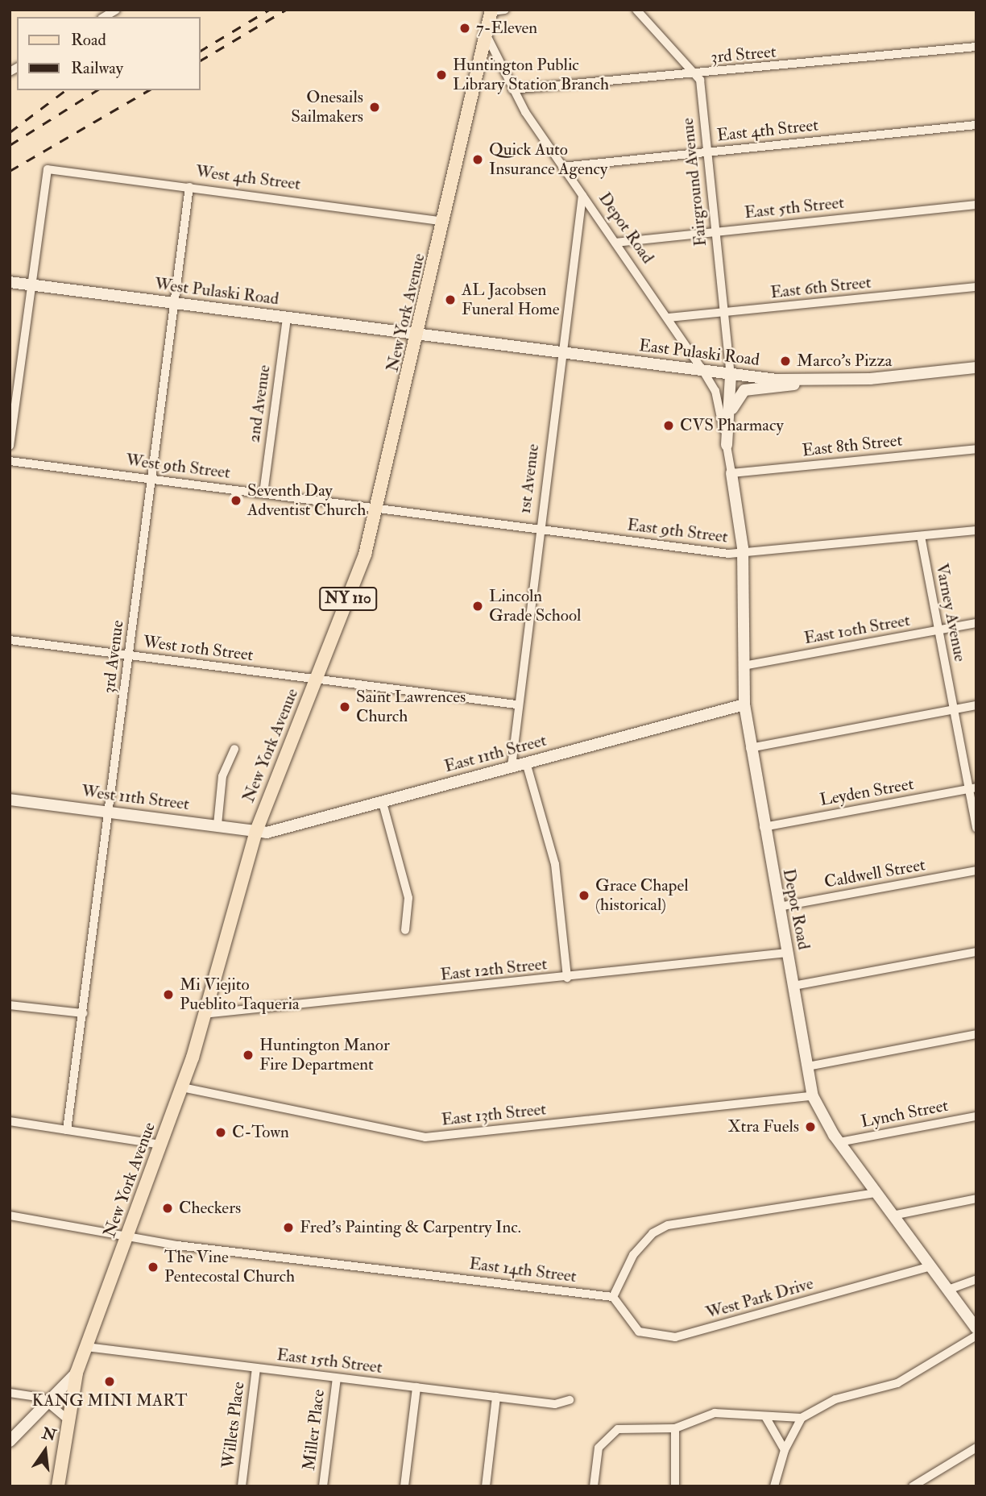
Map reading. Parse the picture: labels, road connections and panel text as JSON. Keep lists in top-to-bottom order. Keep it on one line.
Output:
{"streets":{"main road":["New York Avenue","NY 110"],"street":["3rd Street","East 4th Street","West 4th Street","Fairground Avenue","East 5th Street","Depot Road","East 6th Street","West Pulaski Road","East Pulaski Road","2nd Avenue","East 8th Street","West 9th Street","1st Avenue","East 9th Street","Varney Avenue","East 10th Street","West 10th Street","3rd Avenue","East 11th Street","Leyden Street","West 11th Street","Caldwell Street","East 12th Street","Lynch Street","East 13th Street","East 14th Street","West Park Drive","East 15th Street","Willets Place","Miller Place"]},"crossings":[["3rd Street","Fairground Avenue"],["3rd Street","Depot Road"],["East 4th Street","Fairground Avenue"],["East 4th Street","Depot Road"],["West 4th Street","West Pulaski Road"],["West 4th Street","New York Avenue"],["West 4th Street","3rd Avenue"],["Fairground Avenue","East 5th Street"],["Fairground Avenue","Depot Road"],["Fairground Avenue","East 6th Street"],["Fairground Avenue","East Pulaski Road"],["East 5th Street","Depot Road"],["Depot Road","East 6th Street"],["Depot Road","New York Avenue"],["Depot Road","East Pulaski Road"],["Depot Road","East 8th Street"],["Depot Road","1st Avenue"],["Depot Road","East 9th Street"],["Depot Road","East 10th Street"],["Depot Road","East 11th Street"],["Depot Road","Leyden Street"],["Depot Road","Caldwell Street"],["Depot Road","East 12th Street"],["Depot Road","Lynch Street"],["Depot Road","East 13th Street"],["Depot Road","West Park Drive"],["West Pulaski Road","New York Avenue"],["West Pulaski Road","East Pulaski Road"],["West Pulaski Road","2nd Avenue"],["West Pulaski Road","3rd Avenue"],["New York Avenue","East Pulaski Road"],["New York Avenue","West 9th Street"],["New York Avenue","East 9th Street"],["New York Avenue","West 10th Street"],["New York Avenue","East 11th Street"],["New York Avenue","West 11th Street"],["New York Avenue","East 12th Street"],["New York Avenue","East 13th Street"],["New York Avenue","East 14th Street"],["New York Avenue","East 15th Street"],["East Pulaski Road","1st Avenue"],["2nd Avenue","West 9th Street"],["West 9th Street","East 9th Street"],["West 9th Street","3rd Avenue"],["1st Avenue","East 9th Street"],["1st Avenue","East 11th Street"],["East 9th Street","Varney Avenue"],["Varney Avenue","East 10th Street"],["Varney Avenue","Leyden Street"],["West 10th Street","3rd Avenue"],["3rd Avenue","West 11th Street"],["East 11th Street","West 11th Street"],["East 14th Street","West Park Drive"],["East 15th Street","Willets Place"],["East 15th Street","Miller Place"]],"places":["7-Eleven","Huntington Public Library Station Branch","Onesails Sailmakers","Quick Auto Insurance Agency","AL Jacobsen Funeral Home","Marco's Pizza","CVS Pharmacy","Seventh Day Adventist Church","Lincoln Grade School","Saint Lawrences Church","Grace Chapel (historical)","Mi Viejito Pueblito Taqueria","Huntington Manor Fire Department","Xtra Fuels","C-Town","Checkers","Fred's Painting & Carpentry Inc.","The Vine Pentecostal Church","KANG MINI MART"],"legend":["Road","Railway"],"north":"top"}
